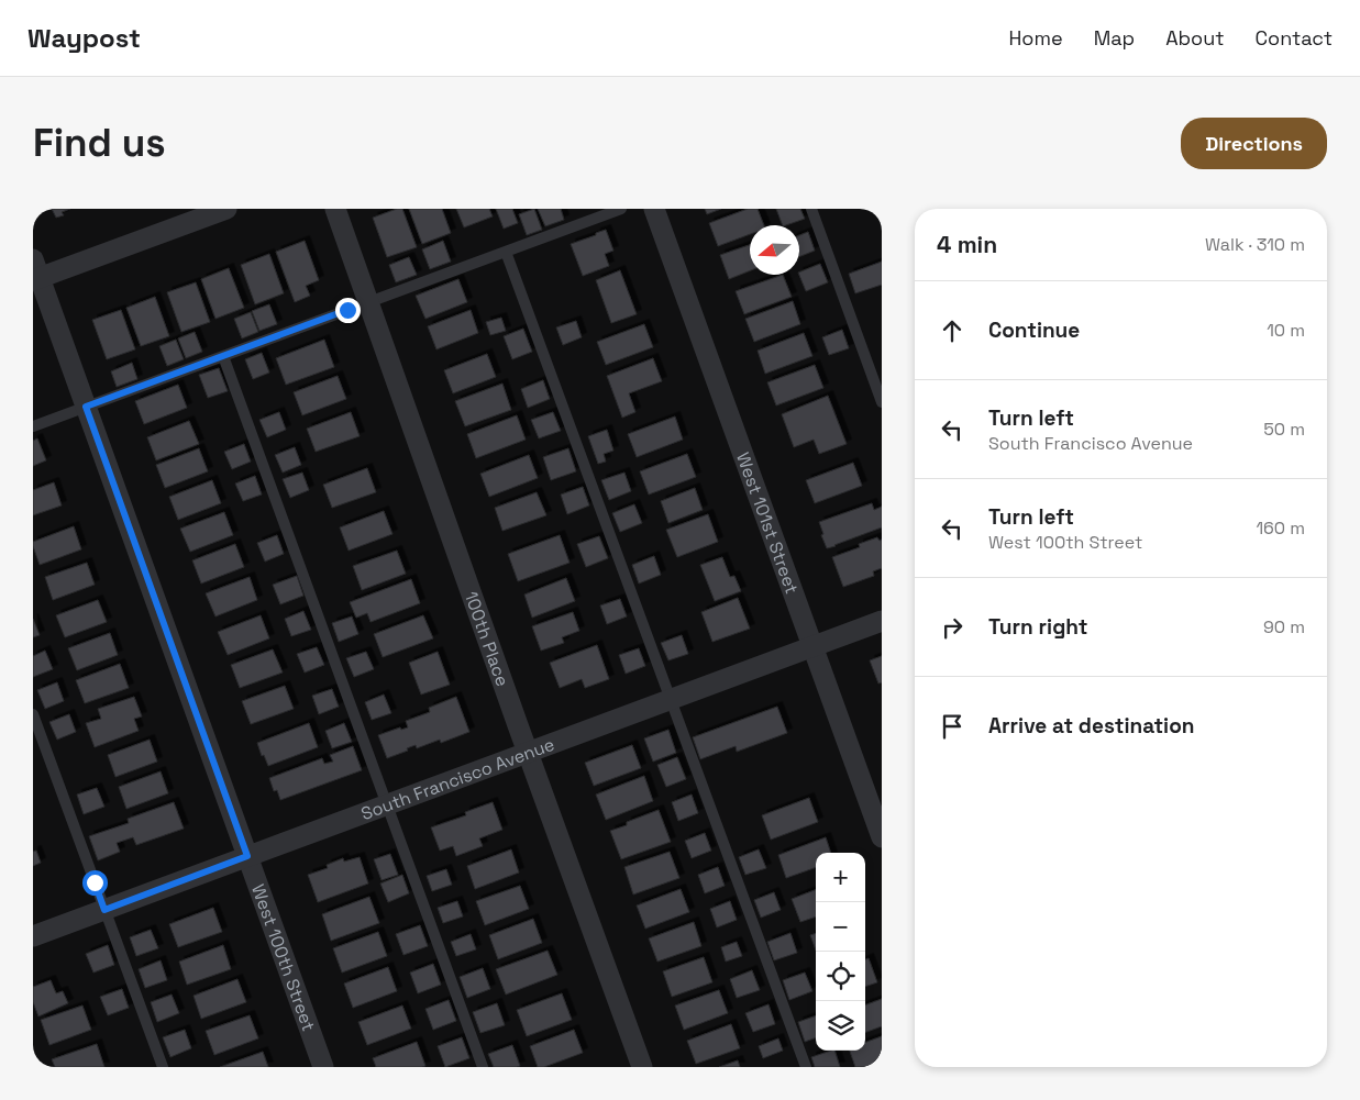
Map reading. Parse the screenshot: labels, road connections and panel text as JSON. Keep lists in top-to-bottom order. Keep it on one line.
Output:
{"streets":{"street":["West 101st Street","100th Place","South Francisco Avenue","West 100th Street"]},"crossings":[["West 101st Street","South Francisco Avenue"],["100th Place","South Francisco Avenue"],["South Francisco Avenue","West 100th Street"]],"north":"left","page":{"header":"Waypost","nav":["Home","Map","About","Contact"],"buttons":"Directions","title":"Find us","heading":["4 min","Walk · 310 m"],"list":[["Continue","10 m"],["Turn left","South Francisco Avenue","50 m"],["Turn left","West 100th Street","160 m"],["Turn right","90 m"],"Arrive at destination"],"map_buttons":["+","−"]}}
